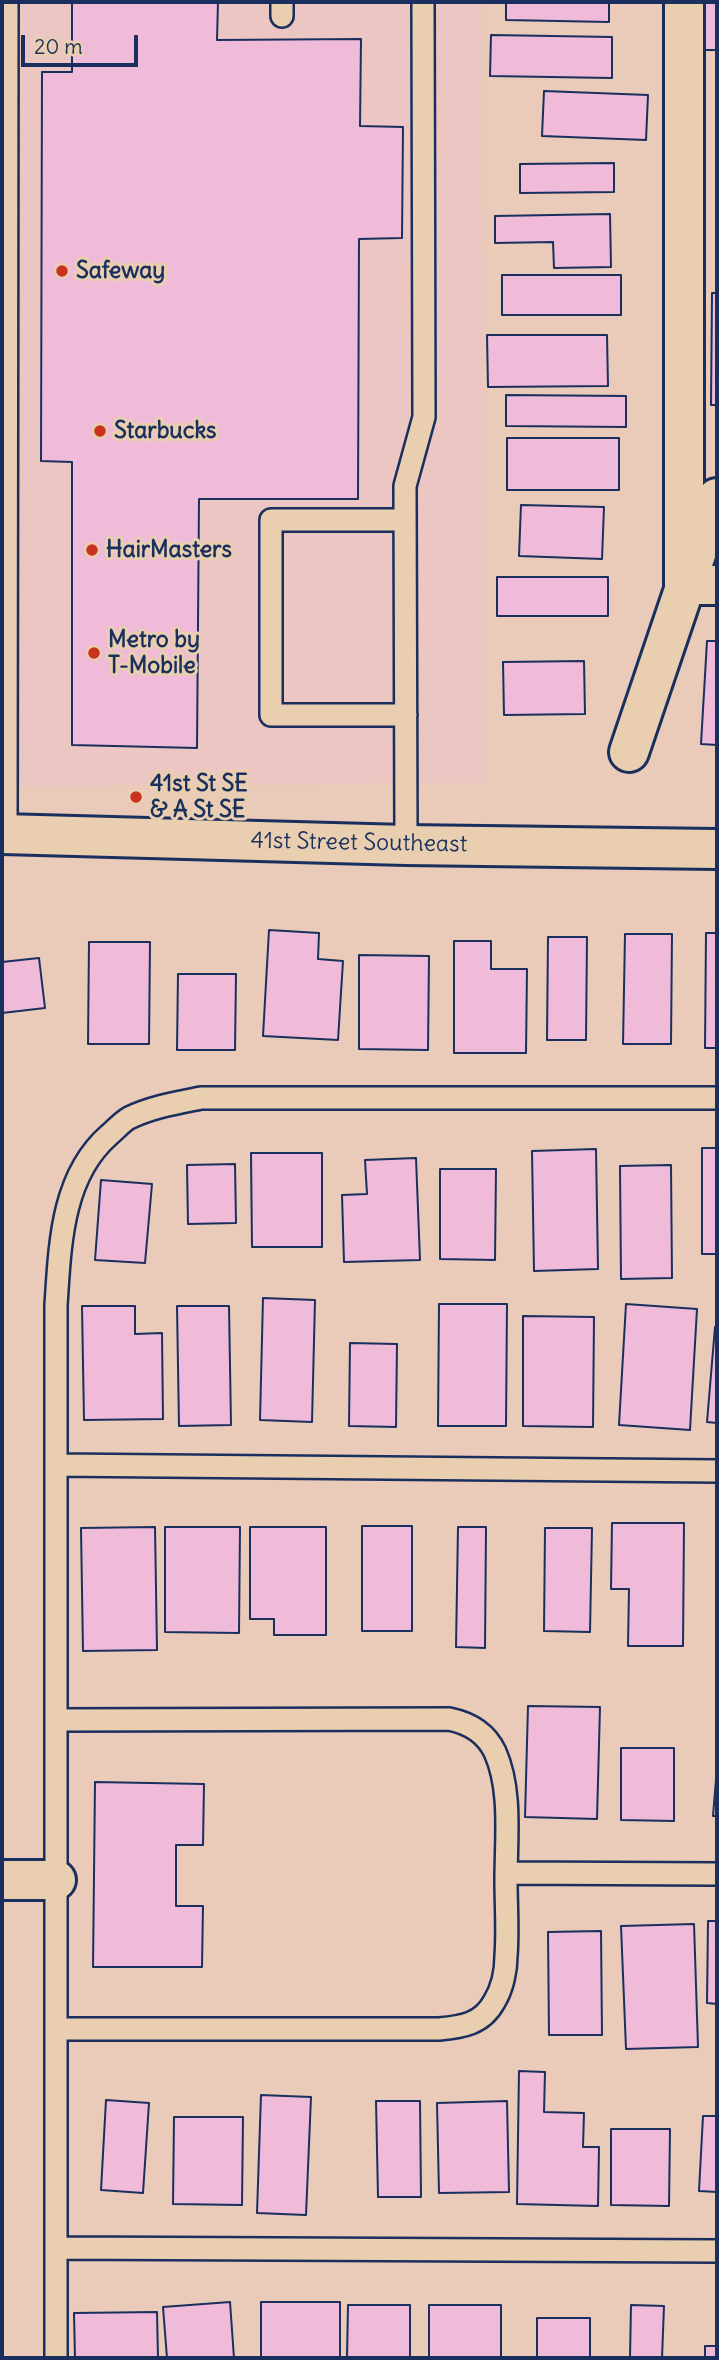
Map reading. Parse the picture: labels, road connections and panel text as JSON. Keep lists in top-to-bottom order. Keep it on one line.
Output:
{"streets":{"street":["41st Street Southeast"]},"places":["Safeway","Starbucks","HairMasters","Metro by T-Mobile","41st St SE & A St SE"],"scale_bar":"20 m"}
